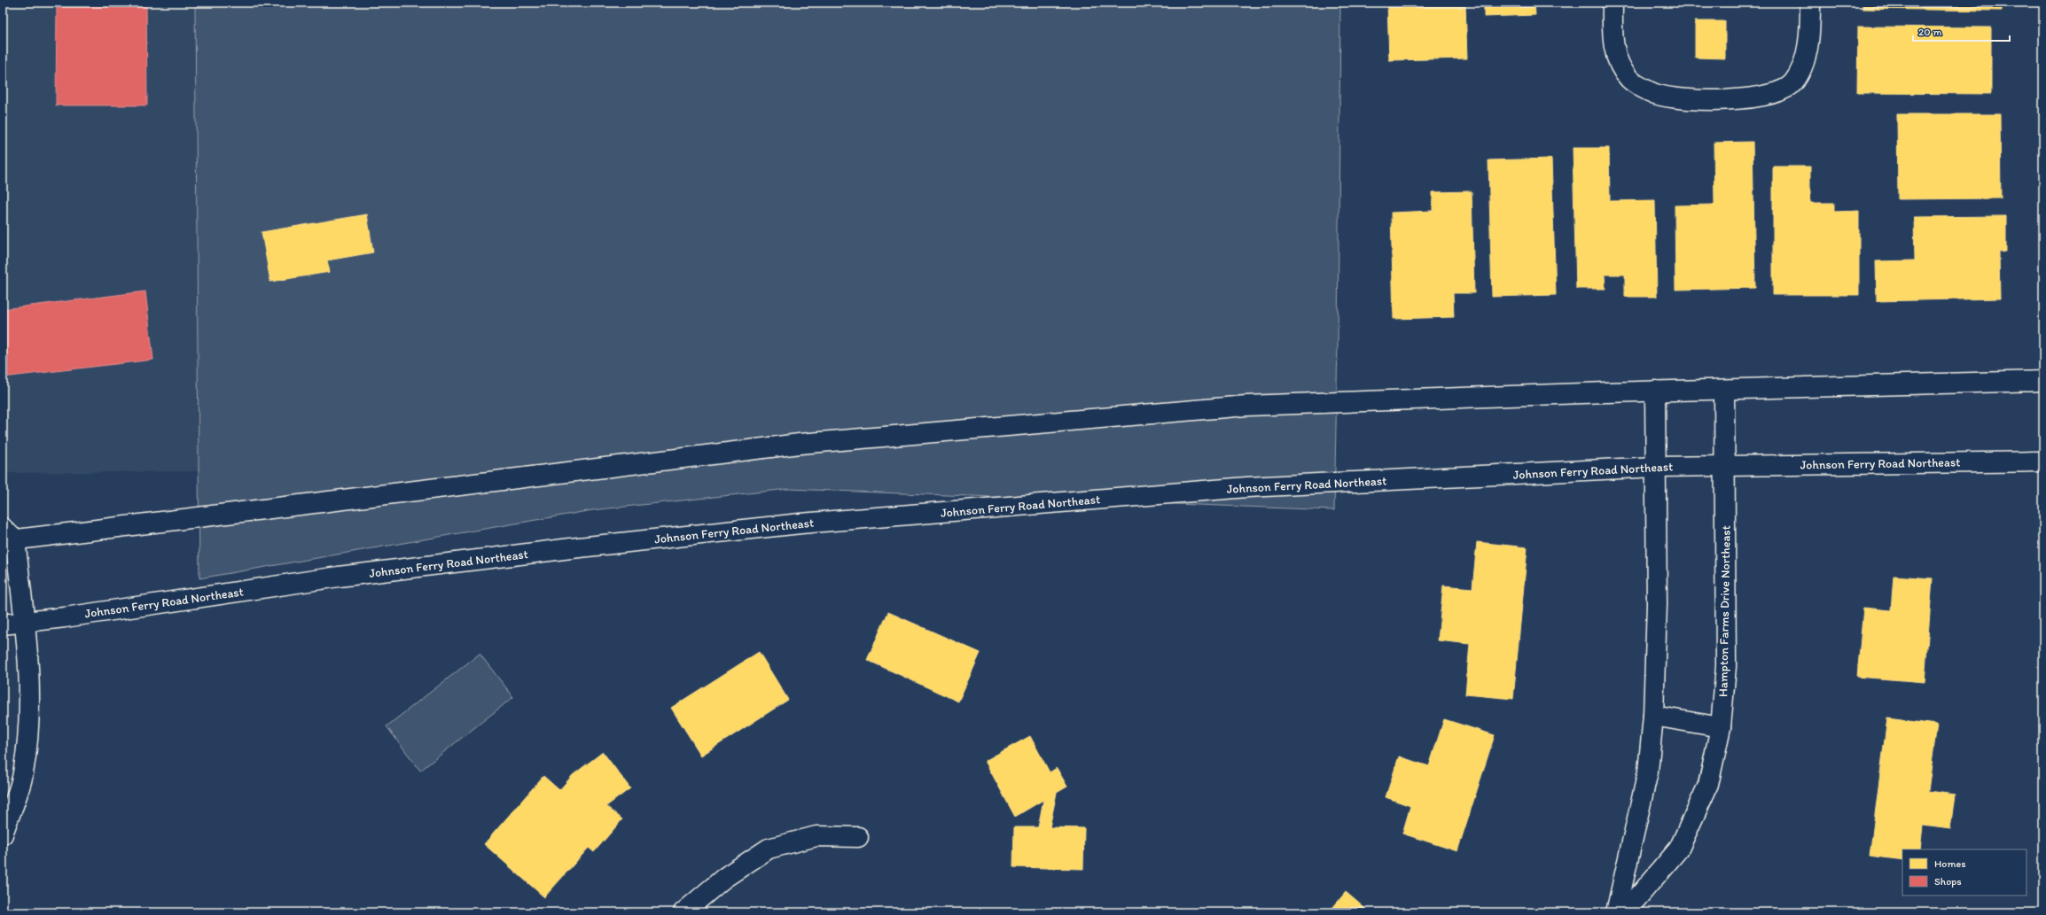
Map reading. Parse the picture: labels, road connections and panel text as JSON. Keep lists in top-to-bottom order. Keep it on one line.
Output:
{"streets":{"main road":["Johnson Ferry Road Northeast","Hampton Farms Drive Northeast"]},"crossings":[["Johnson Ferry Road Northeast","Hampton Farms Drive Northeast"]],"legend":["Homes","Shops"],"scale_bar":"20 m"}
